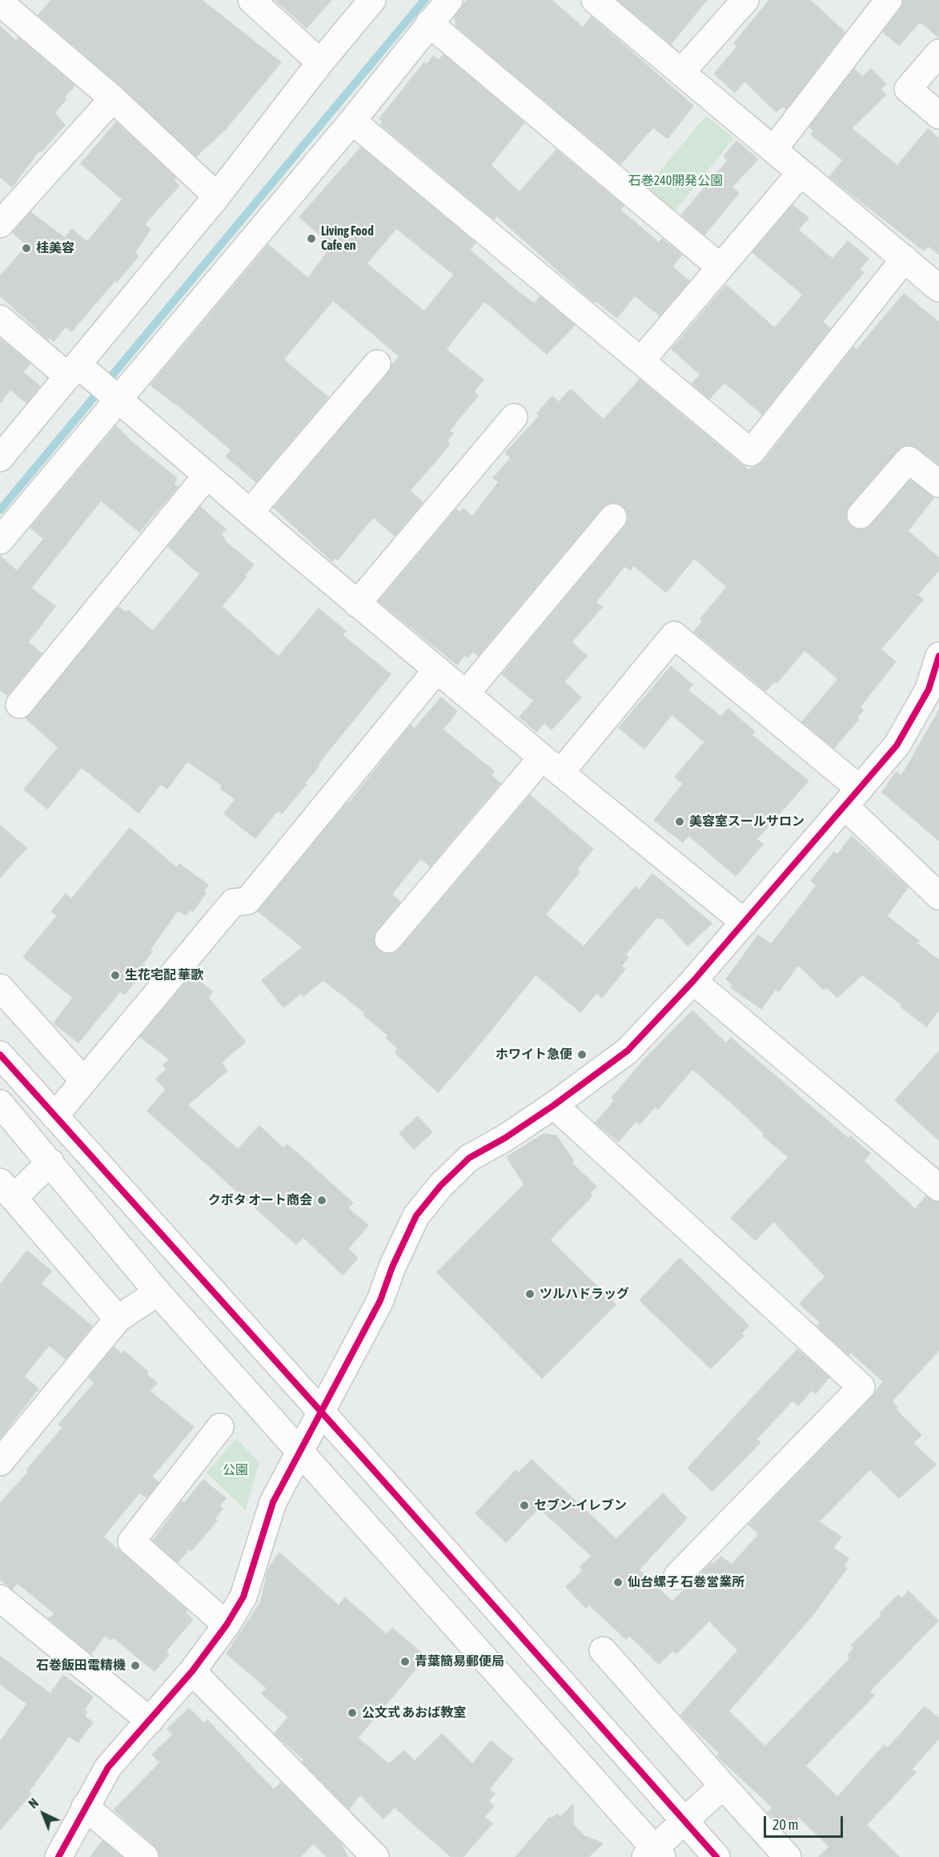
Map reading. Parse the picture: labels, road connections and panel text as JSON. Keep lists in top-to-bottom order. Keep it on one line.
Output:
{"parks":["石巻240開発公園","公園"],"places":["Living Food Cafe en","桂美容","美容室スールサロン","生花宅配 華歌","ホワイト急便","クボタ オート商会","ツルハドラッグ","セブン-イレブン","仙台螺子 石巻営業所","青葉簡易郵便局","石巻飯田電精機","公文式 あおば教室"],"scale_bar":"20 m","north":"top left"}
